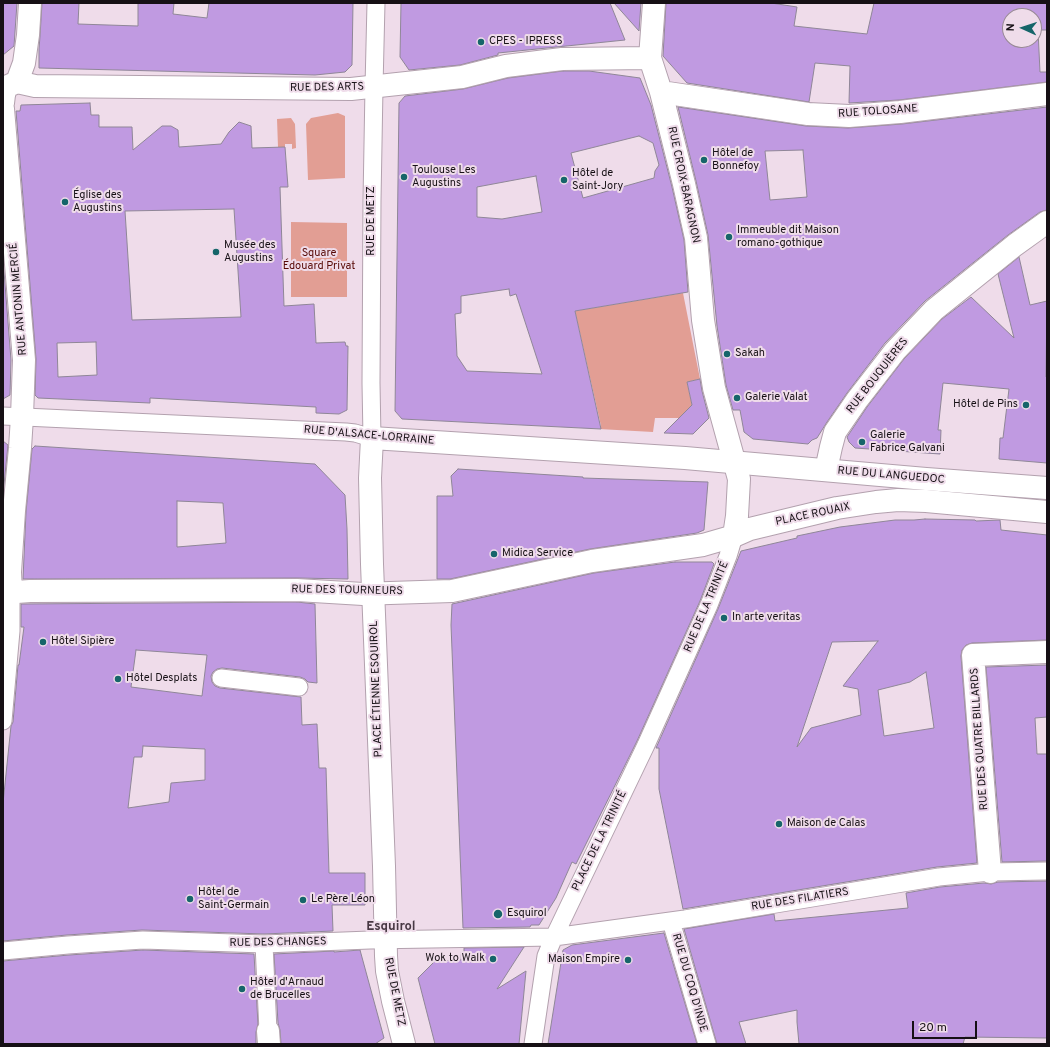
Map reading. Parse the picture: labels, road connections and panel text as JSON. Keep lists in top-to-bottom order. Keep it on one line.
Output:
{"streets":{"street":["RUE DES ARTS","RUE TOLOSANE","RUE CROIX-BARAGNON","RUE DE METZ","RUE ANTONIN MERCIÉ","RUE BOUQUIÈRES","RUE D'ALSACE-LORRAINE","RUE DU LANGUEDOC","PLACE ROUAIX","RUE DES TOURNEURS","RUE DE LA TRINITÉ","PLACE ÉTIENNE ESQUIROL","RUE DES QUATRE BILLARDS","PLACE DE LA TRINITÉ","RUE DES FILATIERS","RUE DES CHANGES","RUE DU COQ D'INDE"]},"crossings":[["RUE DES ARTS","RUE CROIX-BARAGNON"],["RUE DES ARTS","RUE DE METZ"],["RUE TOLOSANE","RUE CROIX-BARAGNON"],["RUE CROIX-BARAGNON","RUE D'ALSACE-LORRAINE"],["RUE CROIX-BARAGNON","RUE DU LANGUEDOC"],["RUE CROIX-BARAGNON","RUE DE LA TRINITÉ"],["RUE DE METZ","RUE D'ALSACE-LORRAINE"],["RUE DE METZ","PLACE ÉTIENNE ESQUIROL"],["RUE DE METZ","RUE DES CHANGES"],["RUE ANTONIN MERCIÉ","RUE D'ALSACE-LORRAINE"],["RUE ANTONIN MERCIÉ","RUE DES TOURNEURS"],["RUE BOUQUIÈRES","RUE DU LANGUEDOC"],["RUE D'ALSACE-LORRAINE","RUE DU LANGUEDOC"],["RUE D'ALSACE-LORRAINE","RUE DE LA TRINITÉ"],["RUE D'ALSACE-LORRAINE","PLACE ÉTIENNE ESQUIROL"],["RUE DU LANGUEDOC","PLACE ROUAIX"],["RUE DU LANGUEDOC","RUE DE LA TRINITÉ"],["PLACE ROUAIX","RUE DES TOURNEURS"],["PLACE ROUAIX","RUE DE LA TRINITÉ"],["RUE DES TOURNEURS","PLACE ÉTIENNE ESQUIROL"],["RUE DE LA TRINITÉ","PLACE DE LA TRINITÉ"],["PLACE ÉTIENNE ESQUIROL","RUE DES CHANGES"],["RUE DES QUATRE BILLARDS","RUE DES FILATIERS"],["PLACE DE LA TRINITÉ","RUE DES FILATIERS"],["PLACE DE LA TRINITÉ","RUE DES CHANGES"],["RUE DES FILATIERS","RUE DES CHANGES"],["RUE DES FILATIERS","RUE DU COQ D'INDE"]],"districts":["Esquirol"],"parks":["Square Édouard Privat"],"places":["CPES - IPRESS","Hôtel de Bonnefoy","Toulouse Les Augustins","Hôtel de Saint-Jory","Église des Augustins","Immeuble dit Maison romano-gothique","Musée des Augustins","Sakah","Galerie Valat","Hôtel de Pins","Galerie Fabrice Galvani","Midica Service","In arte veritas","Hôtel Sipière","Hôtel Desplats","Maison de Calas","Hôtel de Saint-Germain","Le Père Léon","Esquirol","Wok to Walk","Maison Empire","Hôtel d'Arnaud de Brucelles"],"scale_bar":"20 m","north":"left"}
